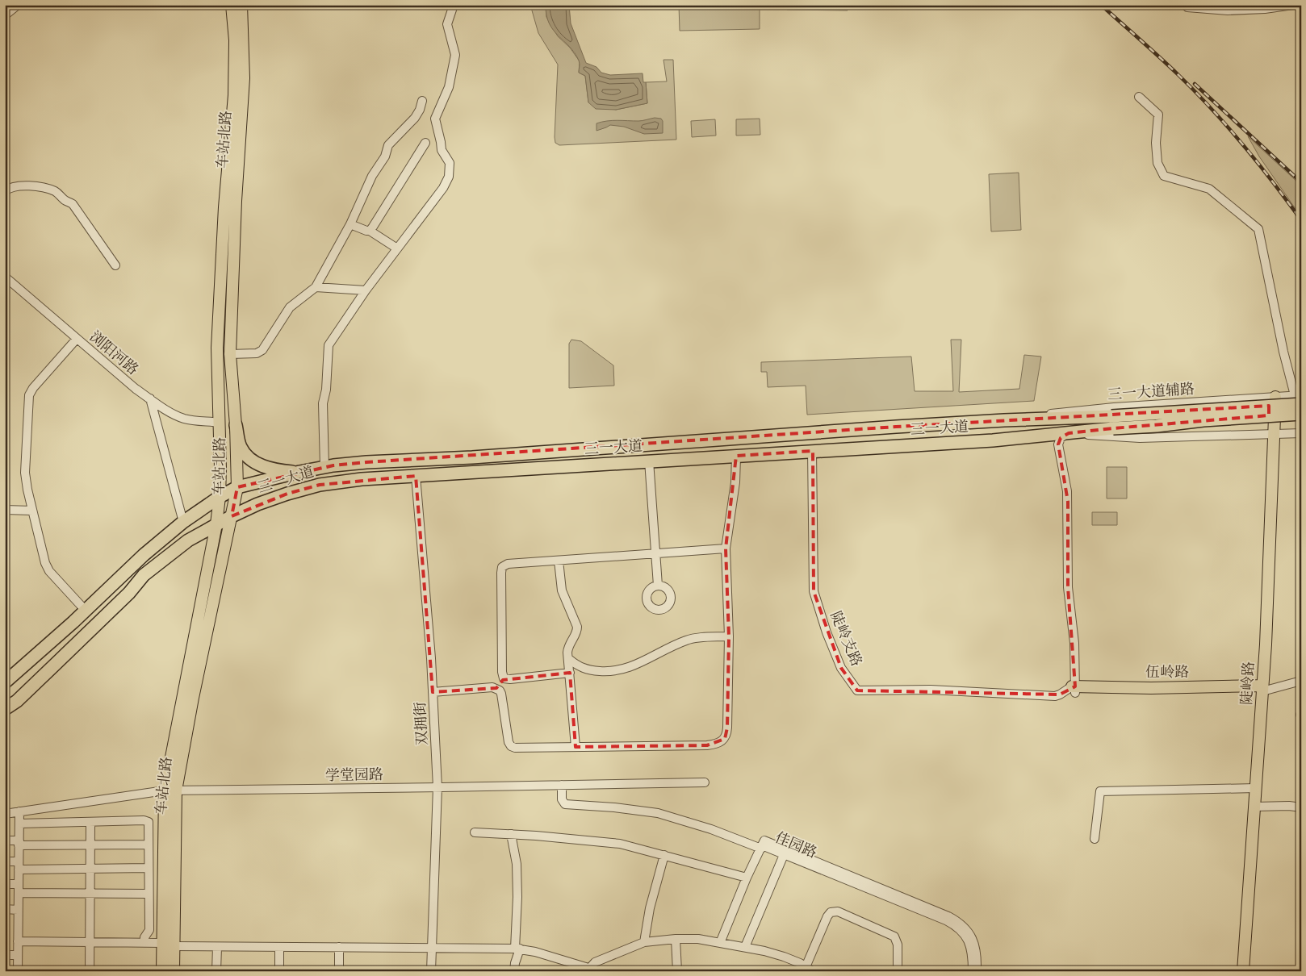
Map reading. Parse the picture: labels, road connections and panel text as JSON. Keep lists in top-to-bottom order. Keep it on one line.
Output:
{"streets":{"highway":["三一大道"],"main road":["车站北路","伍岭路","陡岭路"],"street":["浏阳河路","三一大道辅路","陡岭支路","双拥街","学堂园路","佳园路"]},"crossings":[["车站北路","浏阳河路"],["车站北路","三一大道"],["车站北路","学堂园路"],["三一大道辅路","三一大道"],["三一大道辅路","陡岭路"],["三一大道","陡岭支路"],["三一大道","双拥街"],["陡岭支路","伍岭路"],["伍岭路","陡岭路"],["双拥街","学堂园路"],["学堂园路","佳园路"]]}
